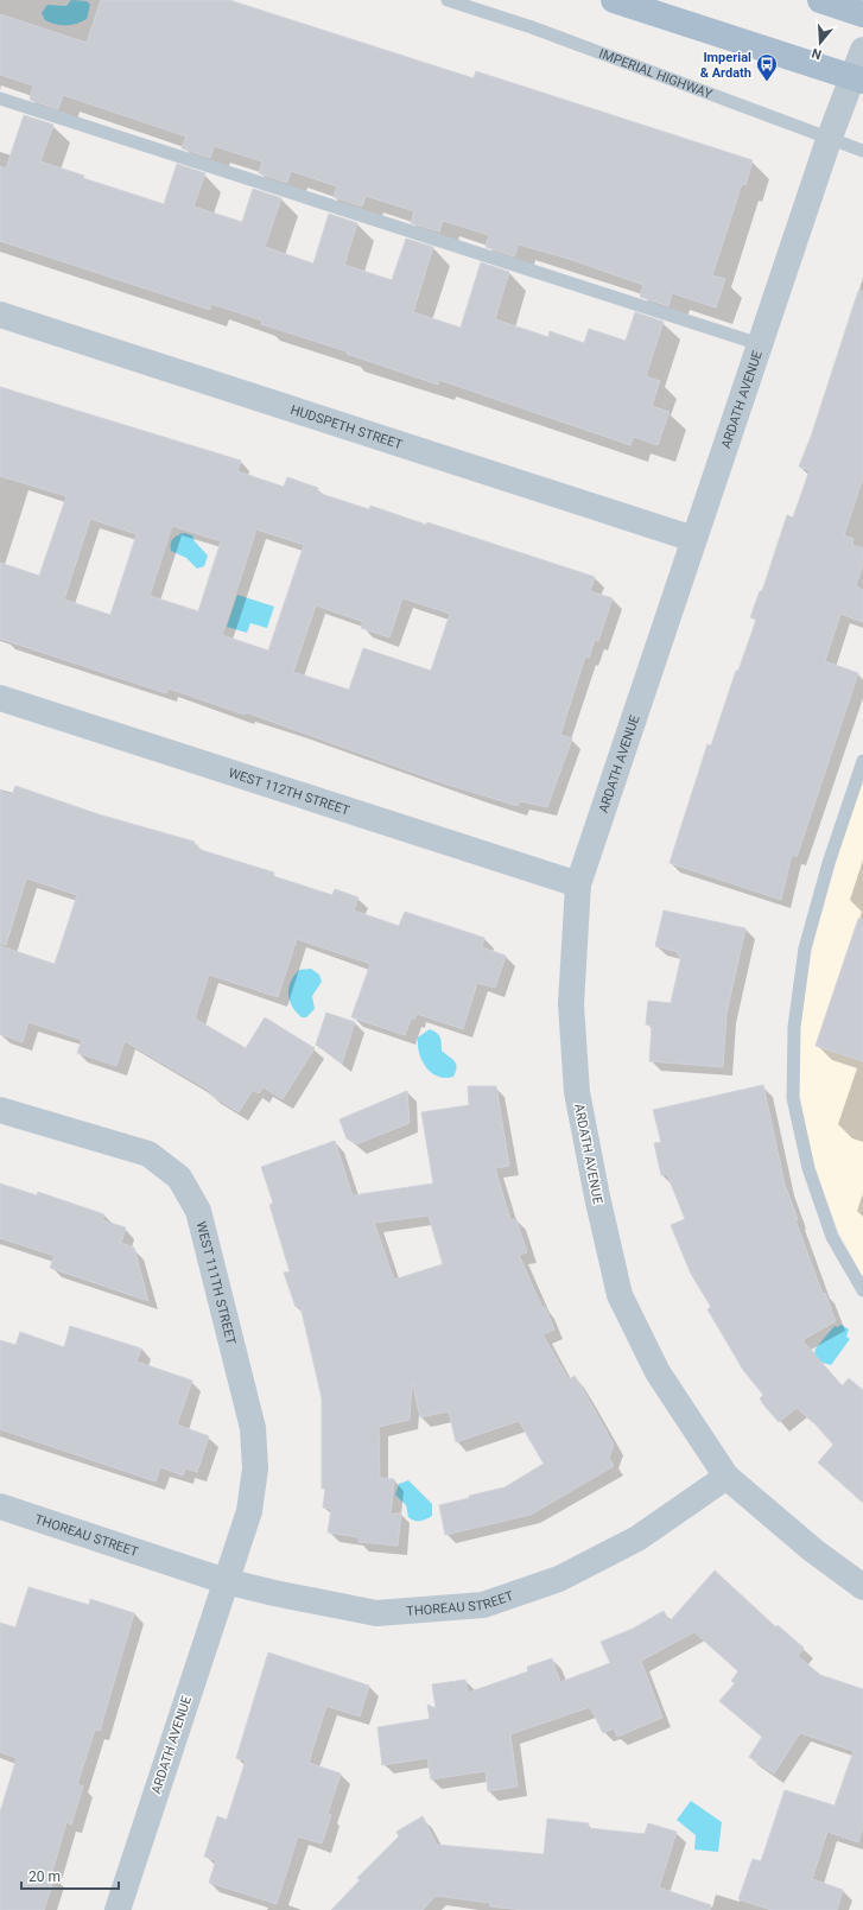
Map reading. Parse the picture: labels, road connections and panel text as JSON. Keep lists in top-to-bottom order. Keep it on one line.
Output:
{"streets":{"street":["ARDATH AVENUE","HUDSPETH STREET","WEST 112TH STREET","WEST 111TH STREET","THOREAU STREET"],"lane":["IMPERIAL HIGHWAY"]},"crossings":[["IMPERIAL HIGHWAY","ARDATH AVENUE"],["ARDATH AVENUE","HUDSPETH STREET"],["ARDATH AVENUE","WEST 112TH STREET"],["ARDATH AVENUE","WEST 111TH STREET"],["ARDATH AVENUE","THOREAU STREET"],["WEST 111TH STREET","THOREAU STREET"]],"places":{"bus stop":["Imperial & Ardath"]},"scale_bar":"20 m","north":"bottom"}
